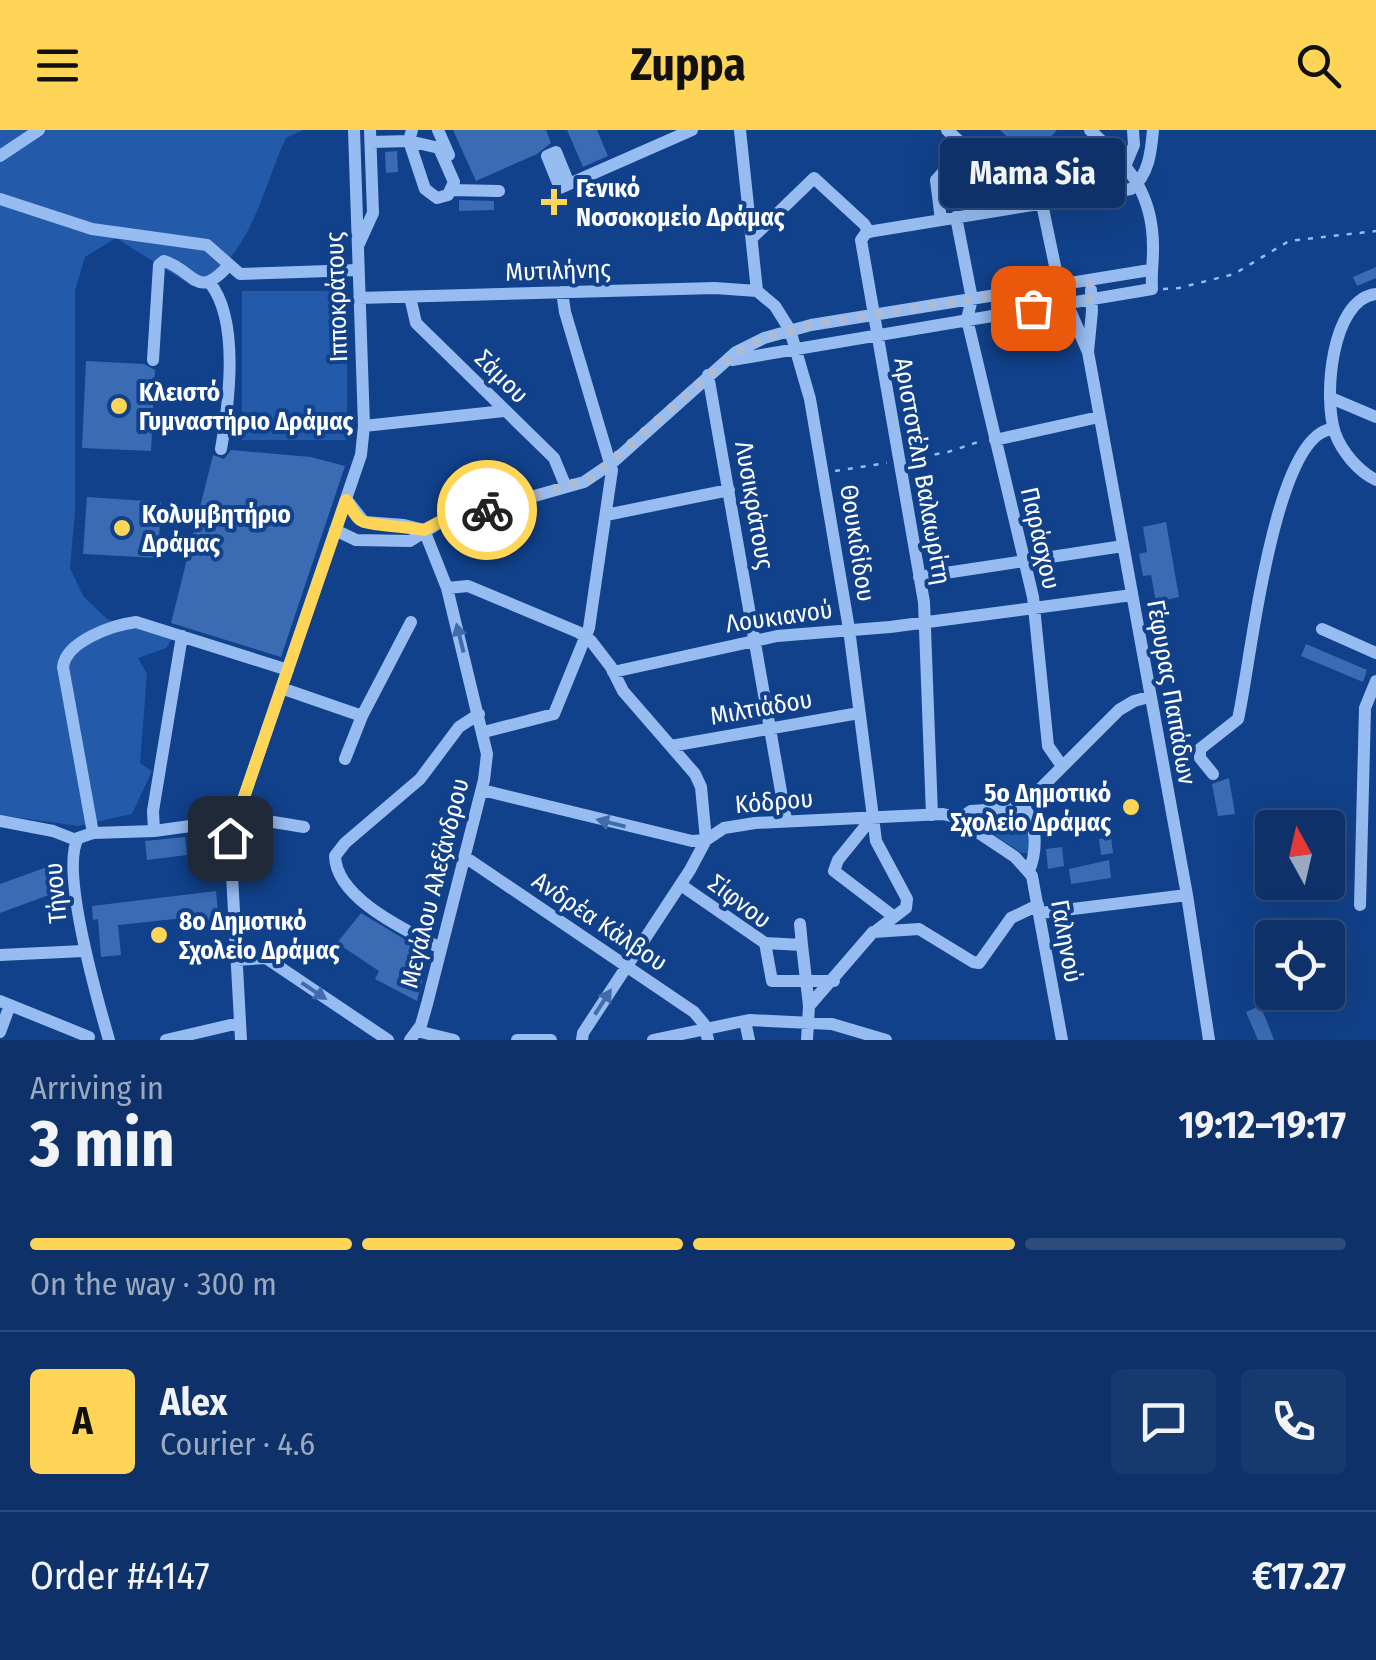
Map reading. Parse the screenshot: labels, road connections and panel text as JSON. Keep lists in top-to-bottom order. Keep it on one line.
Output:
{"streets":{"street":["Μυτιλήνης","Ιπποκράτους","Σάμου","Αριστοτέλη Βαλαωρίτη","Λυσικράτους","Παράσχου","Θουκιδίδου","Λουκιανού","Γέφυρας Παπάδων","Μιλτιάδου","Κόδρου","Μεγάλου Αλεξάνδρου","Τήνου","Σίφνου","Ανδρέα Κάλβου","Γαληνού"]},"crossings":[["Μυτιλήνης","Ιπποκράτους"],["Μυτιλήνης","Σάμου"],["Μυτιλήνης","Θουκιδίδου"],["Ιπποκράτους","Τήνου"],["Αριστοτέλη Βαλαωρίτη","Λουκιανού"],["Αριστοτέλη Βαλαωρίτη","Κόδρου"],["Λυσικράτους","Λουκιανού"],["Λυσικράτους","Μιλτιάδου"],["Λυσικράτους","Κόδρου"],["Παράσχου","Λουκιανού"],["Θουκιδίδου","Λουκιανού"],["Θουκιδίδου","Μιλτιάδου"],["Θουκιδίδου","Κόδρου"],["Λουκιανού","Γέφυρας Παπάδων"],["Κόδρου","Μεγάλου Αλεξάνδρου"],["Κόδρου","Γαληνού"],["Μεγάλου Αλεξάνδρου","Ανδρέα Κάλβου"]],"one_way":["Κόδρου"],"places":{"health":["Γενικό Νοσοκομείο Δράμας"],"other":["Mama Sia","Κλειστό Γυμναστήριο Δράμας","Κολυμβητήριο Δράμας","5ο Δημοτικό Σχολείο Δράμας","8ο Δημοτικό Σχολείο Δράμας"]},"north":"top","page":{"header":"Zuppa","bubble":"Mama Sia","heading":["3 min","Arriving in","19:12–19:17"],"panel":["Alex","Courier · 4.6","Order #4147","€17.27"],"bar":"On the way · 300 m","round":"A"}}
